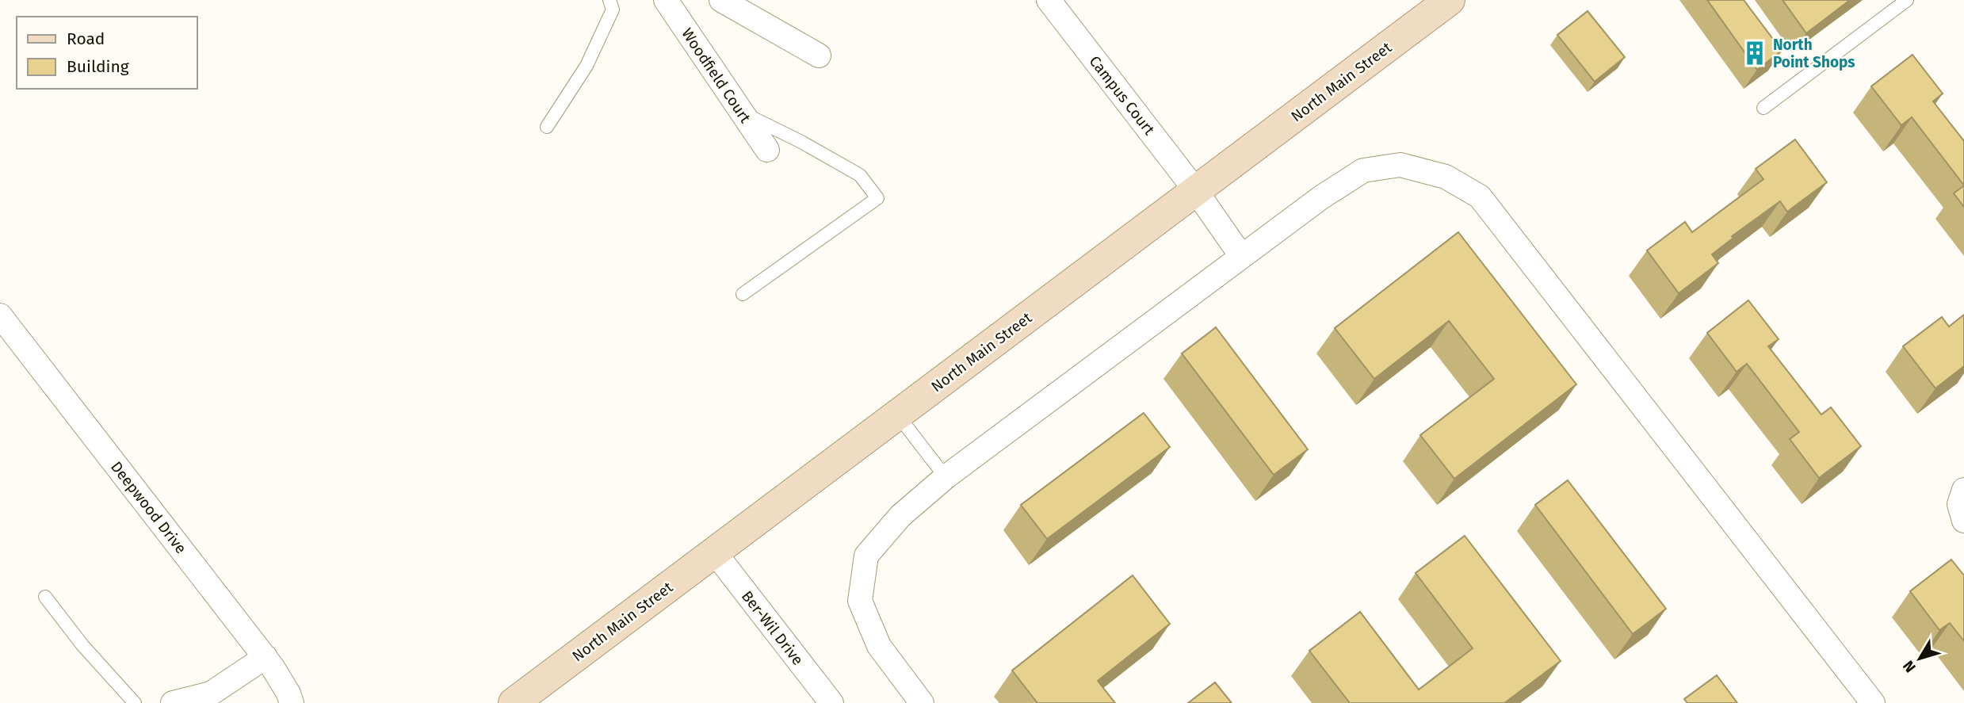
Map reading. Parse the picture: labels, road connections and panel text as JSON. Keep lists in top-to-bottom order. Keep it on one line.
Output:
{"streets":{"main road":["North Main Street"],"street":["Woodfield Court","Campus Court","Deepwood Drive","Ber-Wil Drive"]},"crossings":[["North Main Street","Campus Court"],["North Main Street","Ber-Wil Drive"]],"places":{"building":["North Point Shops"]},"legend":["Road","Building"],"north":"bottom left"}
